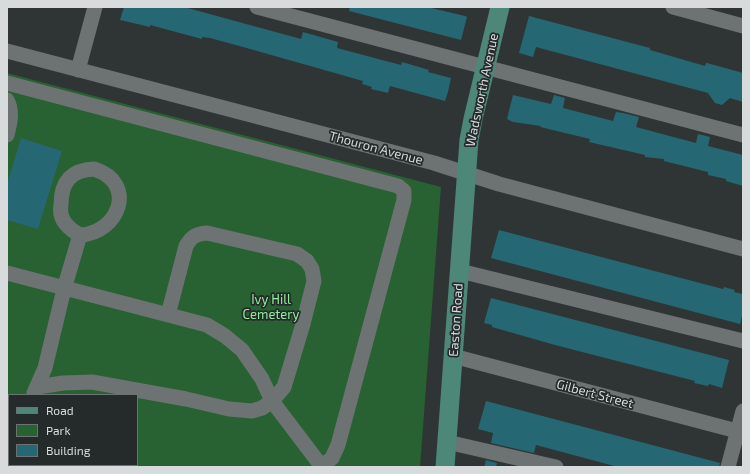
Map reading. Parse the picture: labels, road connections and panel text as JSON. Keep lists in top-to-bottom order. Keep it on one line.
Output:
{"streets":{"main road":["Wadsworth Avenue","Easton Road"],"street":["Thouron Avenue","Gilbert Street"]},"crossings":[["Wadsworth Avenue","Thouron Avenue"],["Wadsworth Avenue","Easton Road"],["Thouron Avenue","Easton Road"],["Easton Road","Gilbert Street"]],"parks":["Ivy Hill Cemetery"],"legend":["Road","Park","Building"]}
